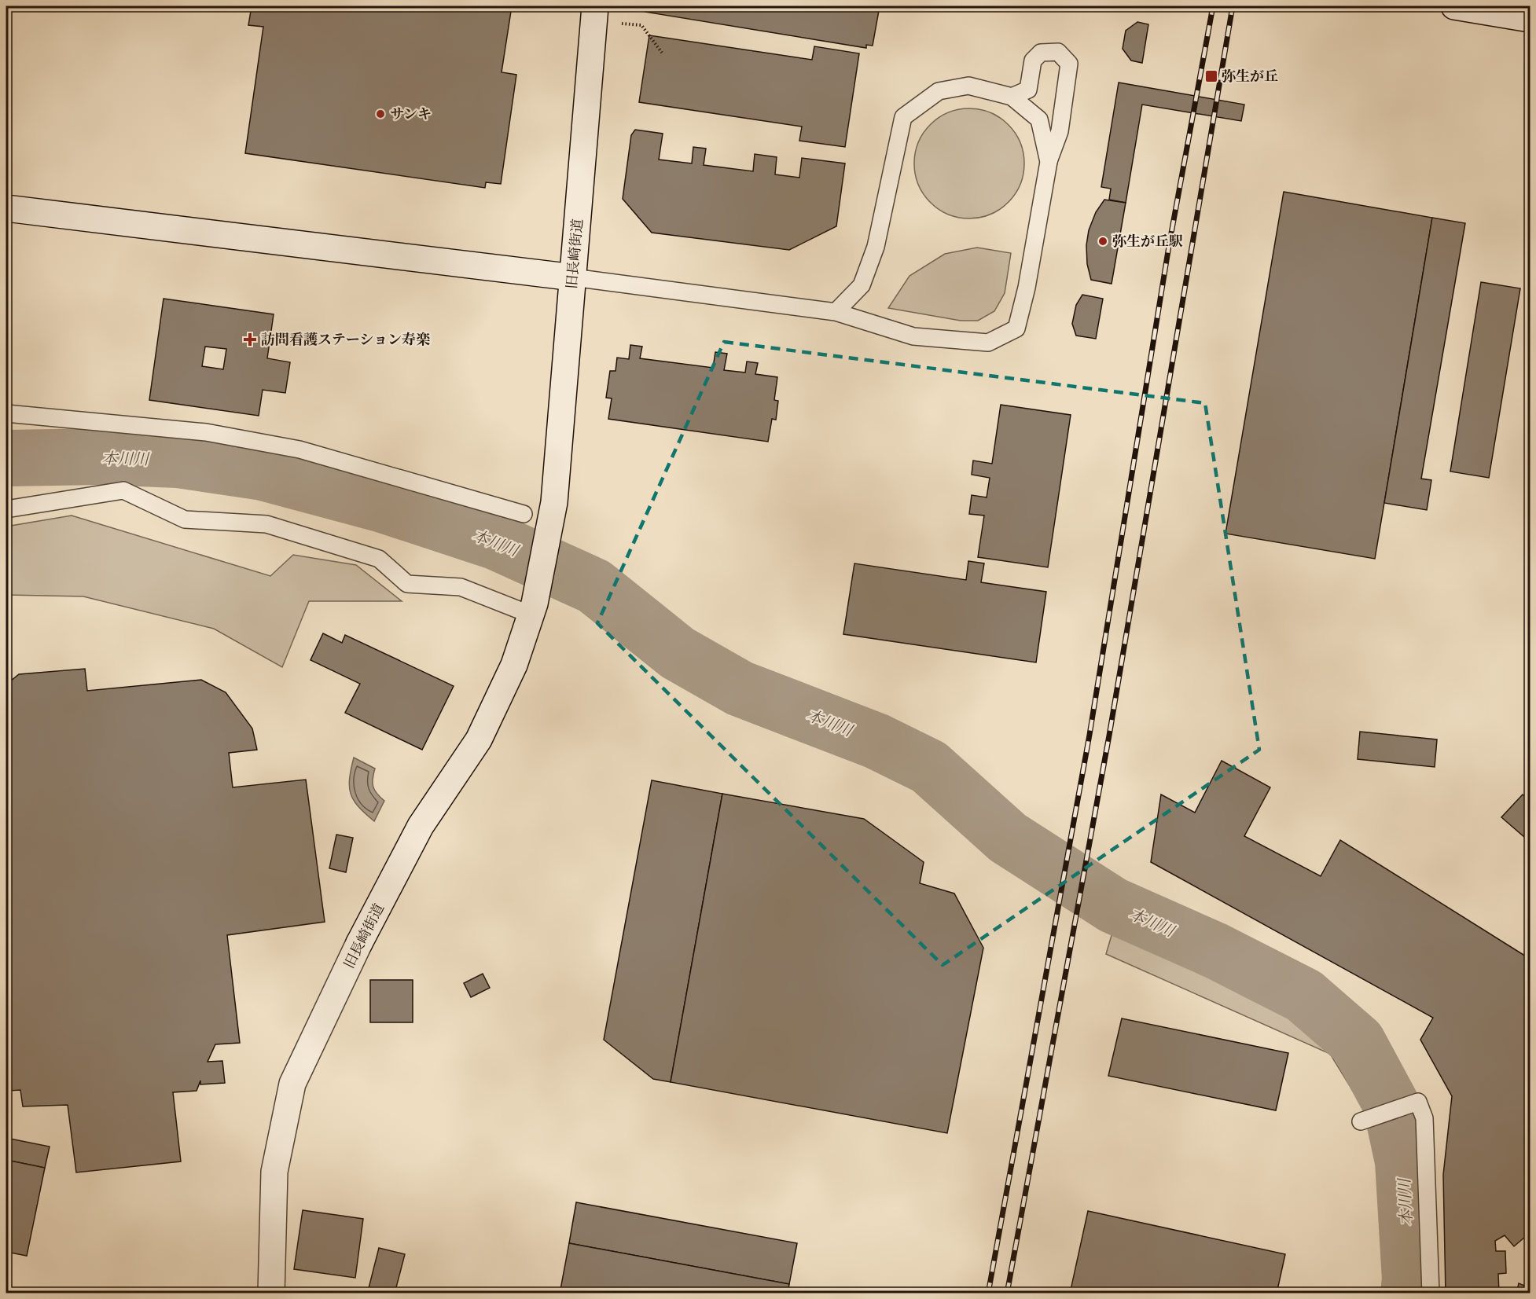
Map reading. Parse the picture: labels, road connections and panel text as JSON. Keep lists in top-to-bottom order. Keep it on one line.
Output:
{"streets":{"street":["旧長崎街道"]},"water":["本川川"],"places":{"transit":["弥生が丘"],"other":["サンキ","弥生が丘駅"],"health":["訪問看護ステーション寿楽"]}}
